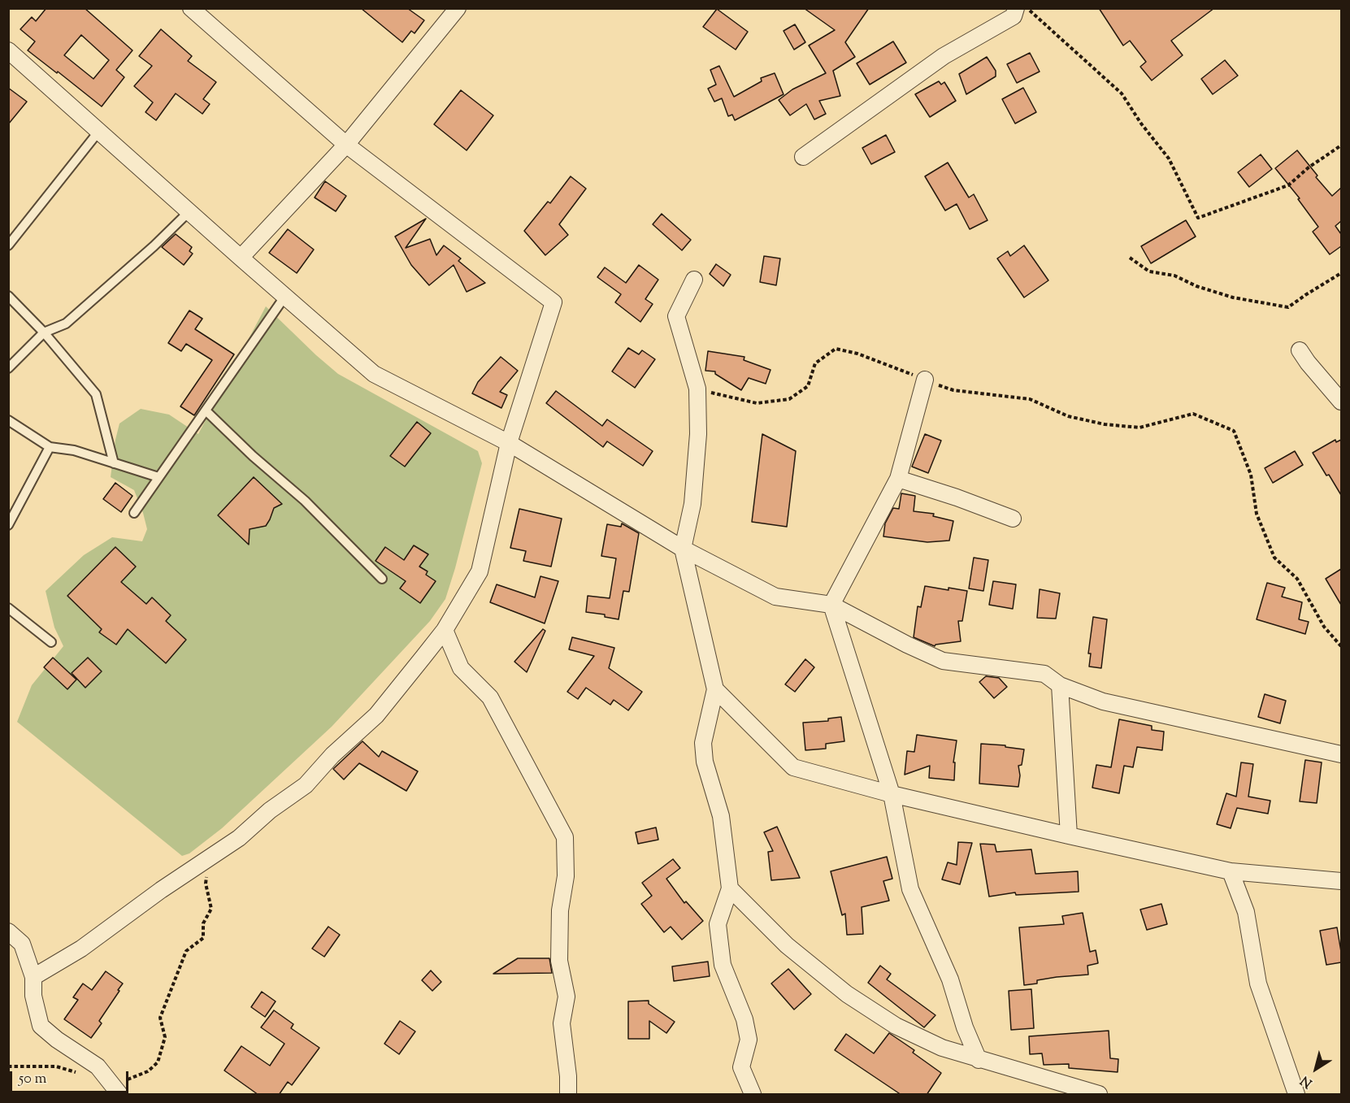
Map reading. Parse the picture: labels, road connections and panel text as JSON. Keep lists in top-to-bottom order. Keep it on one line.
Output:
{"scale_bar":"50 m","north":"bottom left"}
